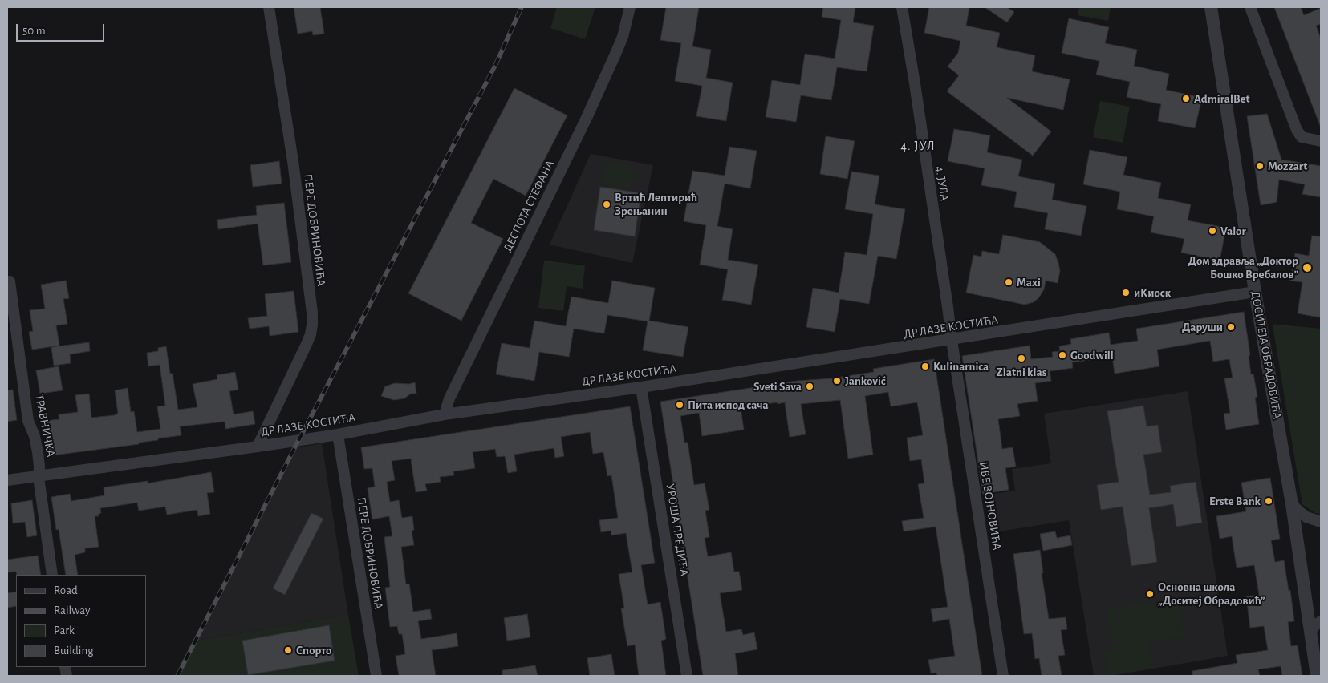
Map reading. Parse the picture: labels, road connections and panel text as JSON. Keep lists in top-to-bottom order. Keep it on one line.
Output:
{"streets":{"street":["4. ЈУЛА","ДЕСПОТА СТЕФАНА","ПЕРЕ ДОБРИНОВИЋА","ДР ЛАЗЕ КОСТИЋА","ДОСИТЕЈА ОБРАДОВИЋА","ТРАВНИЧКА","ИВЕ ВОЈНОВИЋА","УРОША ПРЕДИЋА"]},"crossings":[["4. ЈУЛА","ДР ЛАЗЕ КОСТИЋА"],["4. ЈУЛА","ИВЕ ВОЈНОВИЋА"],["ДЕСПОТА СТЕФАНА","ДР ЛАЗЕ КОСТИЋА"],["ПЕРЕ ДОБРИНОВИЋА","ДР ЛАЗЕ КОСТИЋА"],["ДР ЛАЗЕ КОСТИЋА","ДОСИТЕЈА ОБРАДОВИЋА"],["ДР ЛАЗЕ КОСТИЋА","ТРАВНИЧКА"],["ДР ЛАЗЕ КОСТИЋА","ИВЕ ВОЈНОВИЋА"],["ДР ЛАЗЕ КОСТИЋА","УРОША ПРЕДИЋА"]],"districts":["4. ЈУЛ"],"places":["AdmiralBet","Mozzart","Вртић Лептирић Зрењанин","Valor","Дом здравља „Доктор Бошко Вребалов”","Maxi","иКиоск","Даруши","Goodwill","Zlatni klas","Kulinarnica","Janković","Sveti Sava","Пита испод сача","Erste Bank","Основна школа „Доситеј Обрадовић”","Спорто"],"legend":["Road","Railway","Park","Building"],"scale_bar":"50 m"}
